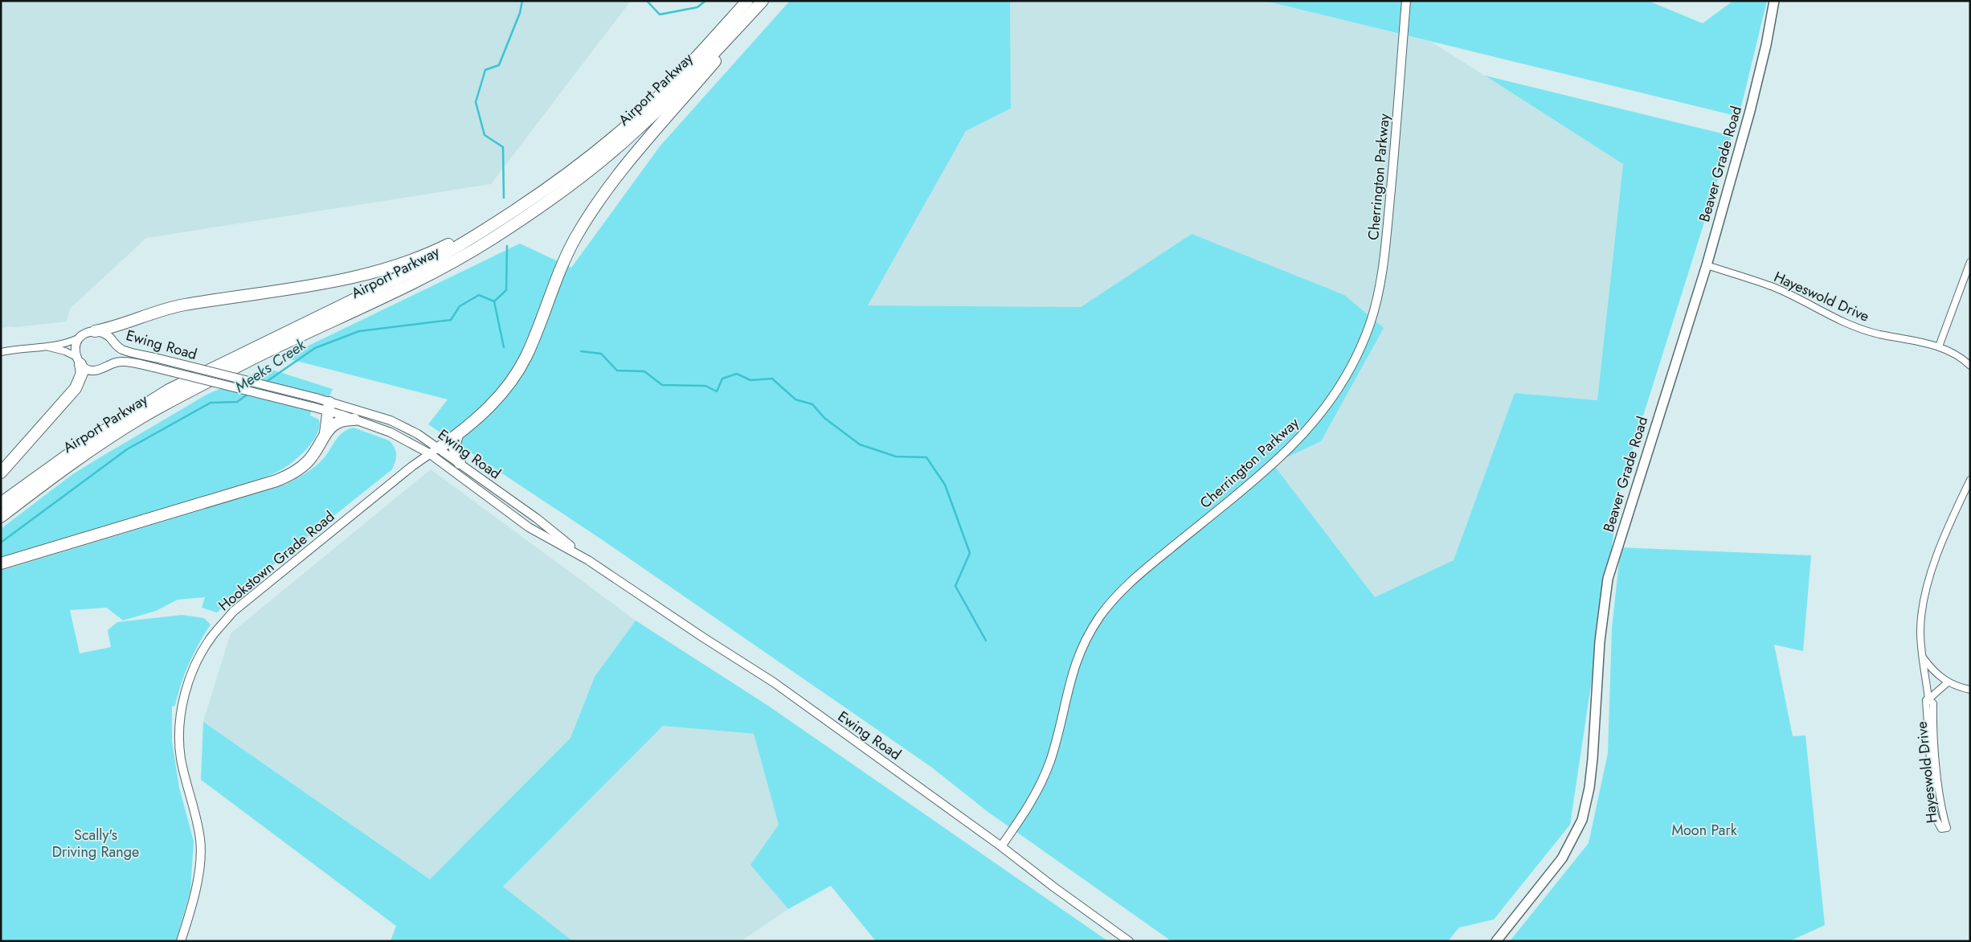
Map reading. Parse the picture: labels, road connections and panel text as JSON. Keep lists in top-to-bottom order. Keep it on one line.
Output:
{"streets":{"highway":["Airport Parkway"],"main road":["Beaver Grade Road"],"street":["Cherrington Parkway","Hayeswold Drive","Ewing Road","Hookstown Grade Road"]},"crossings":[["Beaver Grade Road","Hayeswold Drive"],["Cherrington Parkway","Ewing Road"],["Ewing Road","Hookstown Grade Road"]],"water":["Meeks Creek"],"parks":["Moon Park","Scally's Driving Range"]}
